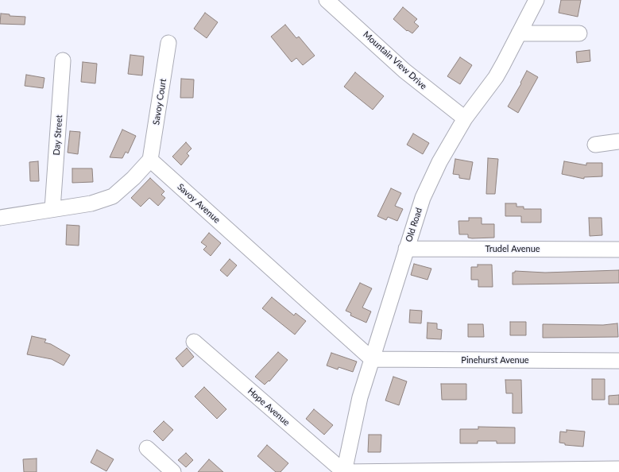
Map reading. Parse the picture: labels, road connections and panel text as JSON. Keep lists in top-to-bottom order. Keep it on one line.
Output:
{"streets":{"street":["Mountain View Drive","Savoy Court","Day Street","Savoy Avenue","Old Road","Trudel Avenue","Pinehurst Avenue","Hope Avenue"]},"crossings":[["Mountain View Drive","Old Road"],["Savoy Court","Savoy Avenue"],["Savoy Avenue","Old Road"],["Savoy Avenue","Pinehurst Avenue"],["Old Road","Trudel Avenue"],["Old Road","Pinehurst Avenue"],["Old Road","Hope Avenue"]]}
